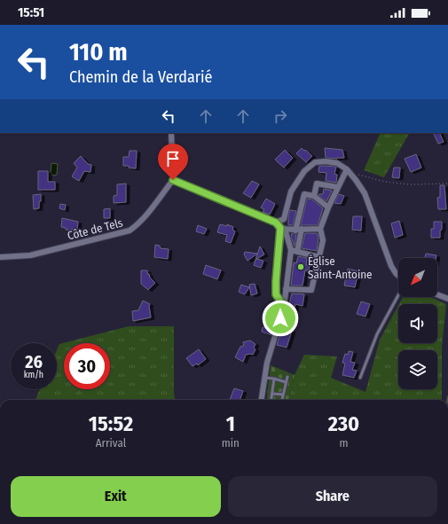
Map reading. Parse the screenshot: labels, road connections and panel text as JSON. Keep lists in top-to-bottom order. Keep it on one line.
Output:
{"streets":{"street":["Côte de Tels"]},"places":["Église Saint-Antoine"],"north":"bottom left","page":{"status":"15:51","turn":["110 m","Chemin de la Verdarié"],"speed":"26 km/h","limit":"30","eta":["15:52","Arrival","1","min","230","m"],"buttons":["Exit","Share"]}}
